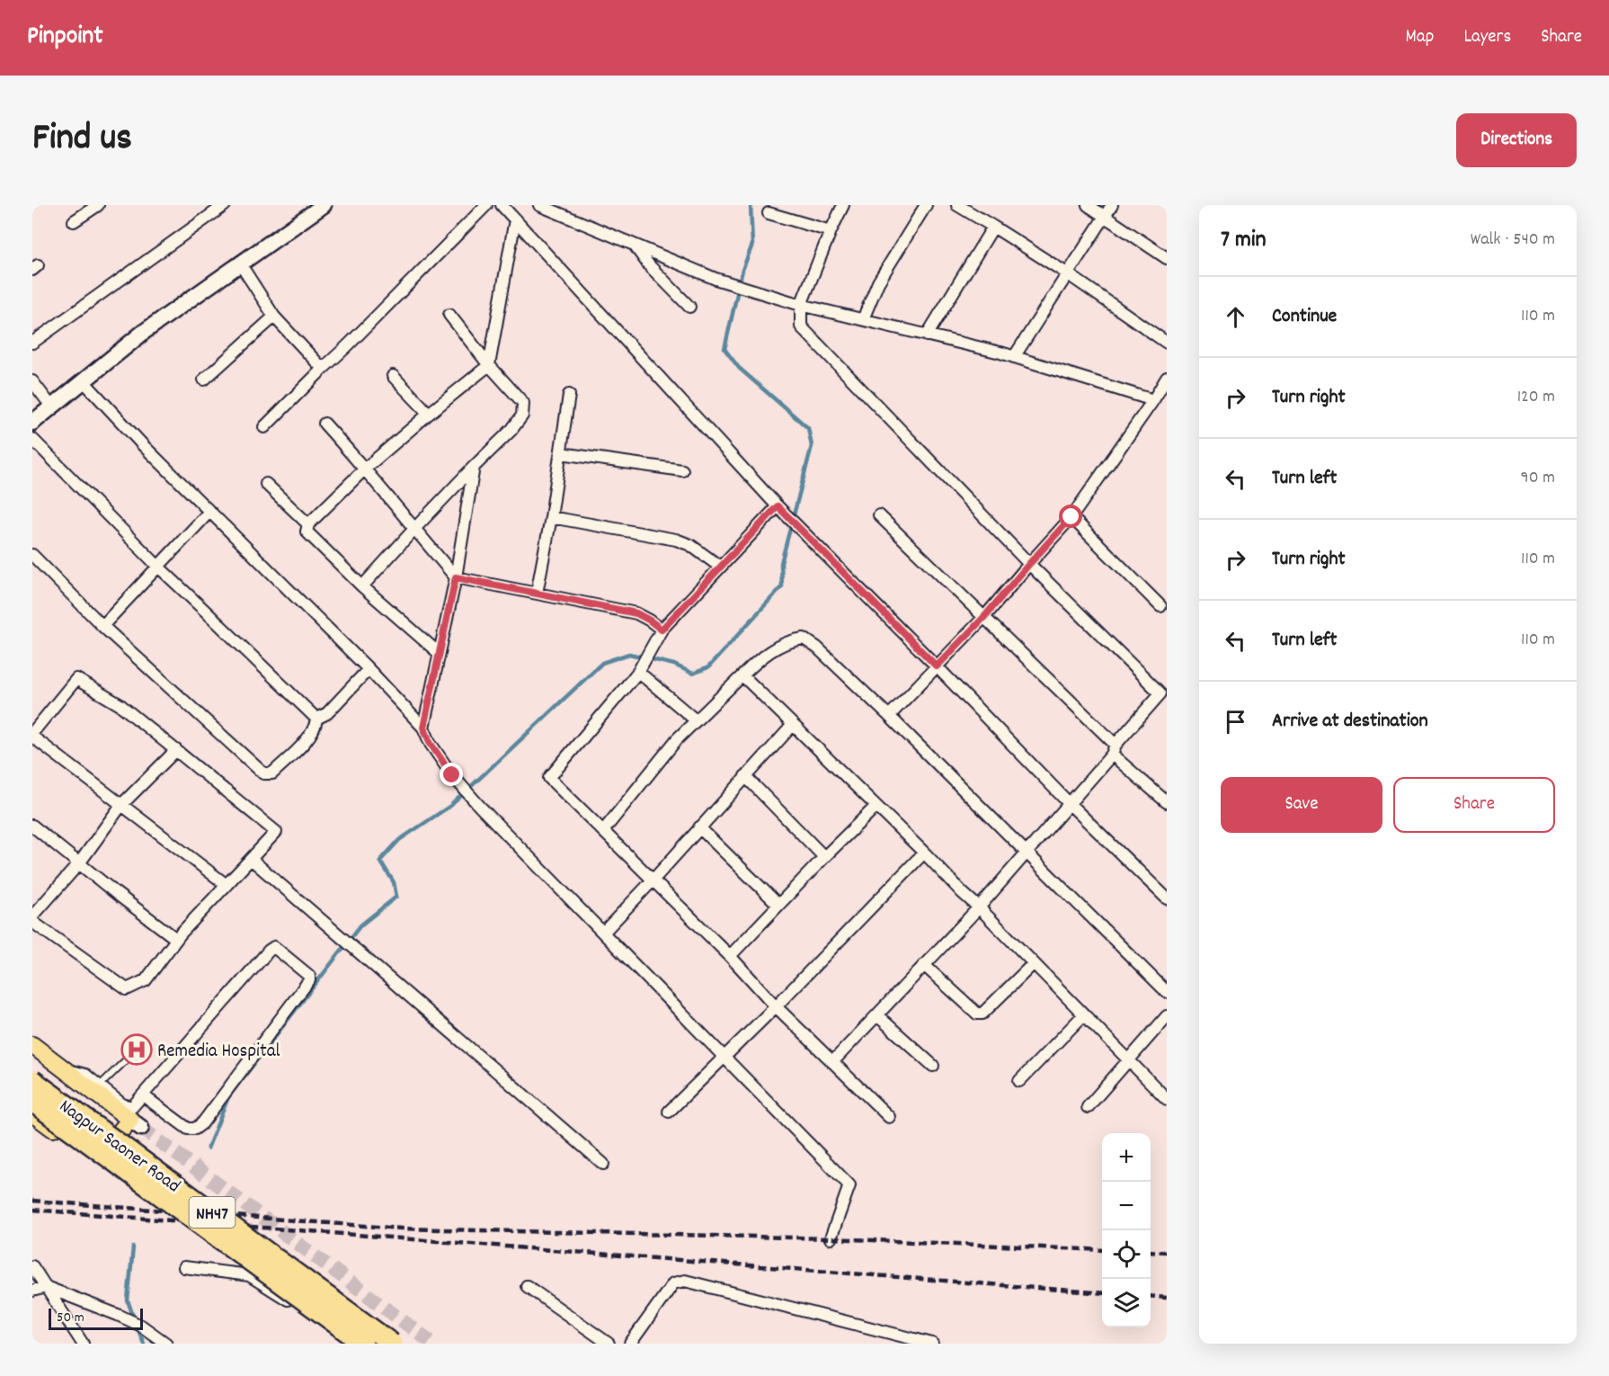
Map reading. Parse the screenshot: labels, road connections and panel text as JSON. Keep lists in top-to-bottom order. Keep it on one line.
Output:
{"streets":{"highway":["Nagpur Saoner Road","NH47"]},"places":{"hospital":["Remedia Hospital"]},"scale_bar":"50 m","page":{"header":"Pinpoint","nav":["Map","Layers","Share"],"title":"Find us","buttons":["Directions",["Save","Share"]],"heading":["7 min","Walk · 540 m"],"list":[["Continue","110 m"],["Turn right","120 m"],["Turn left","90 m"],["Turn right","110 m"],["Turn left","110 m"],"Arrive at destination"],"map_buttons":["+","−"],"scale":"50 m"}}
